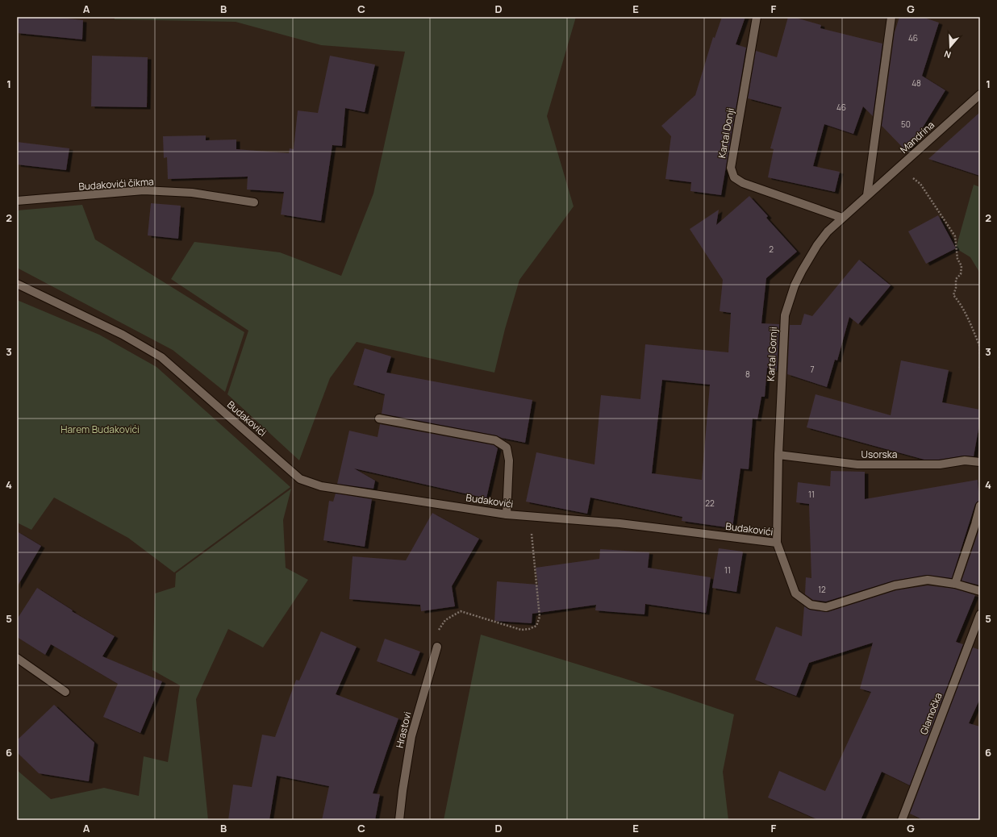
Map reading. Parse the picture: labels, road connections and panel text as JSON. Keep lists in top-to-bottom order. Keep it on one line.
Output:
{"streets":{"street":["Kartal Donji","Mandrina","Budakovići čikma","Kartal Gornji","Budakovići","Usorska","Glamočka","Hrastovi"]},"crossings":[["Kartal Donji","Kartal Gornji"],["Mandrina","Kartal Gornji"],["Kartal Gornji","Budakovići"],["Kartal Gornji","Usorska"]],"parks":["Harem Budakovići"],"house_numbers":["46","48","46","50","2","7","8","11","22","11","12"],"north":"bottom","grid":{"columns":["A","B","C","D","E","F","G"],"rows":["1","2","3","4","5","6"]}}
